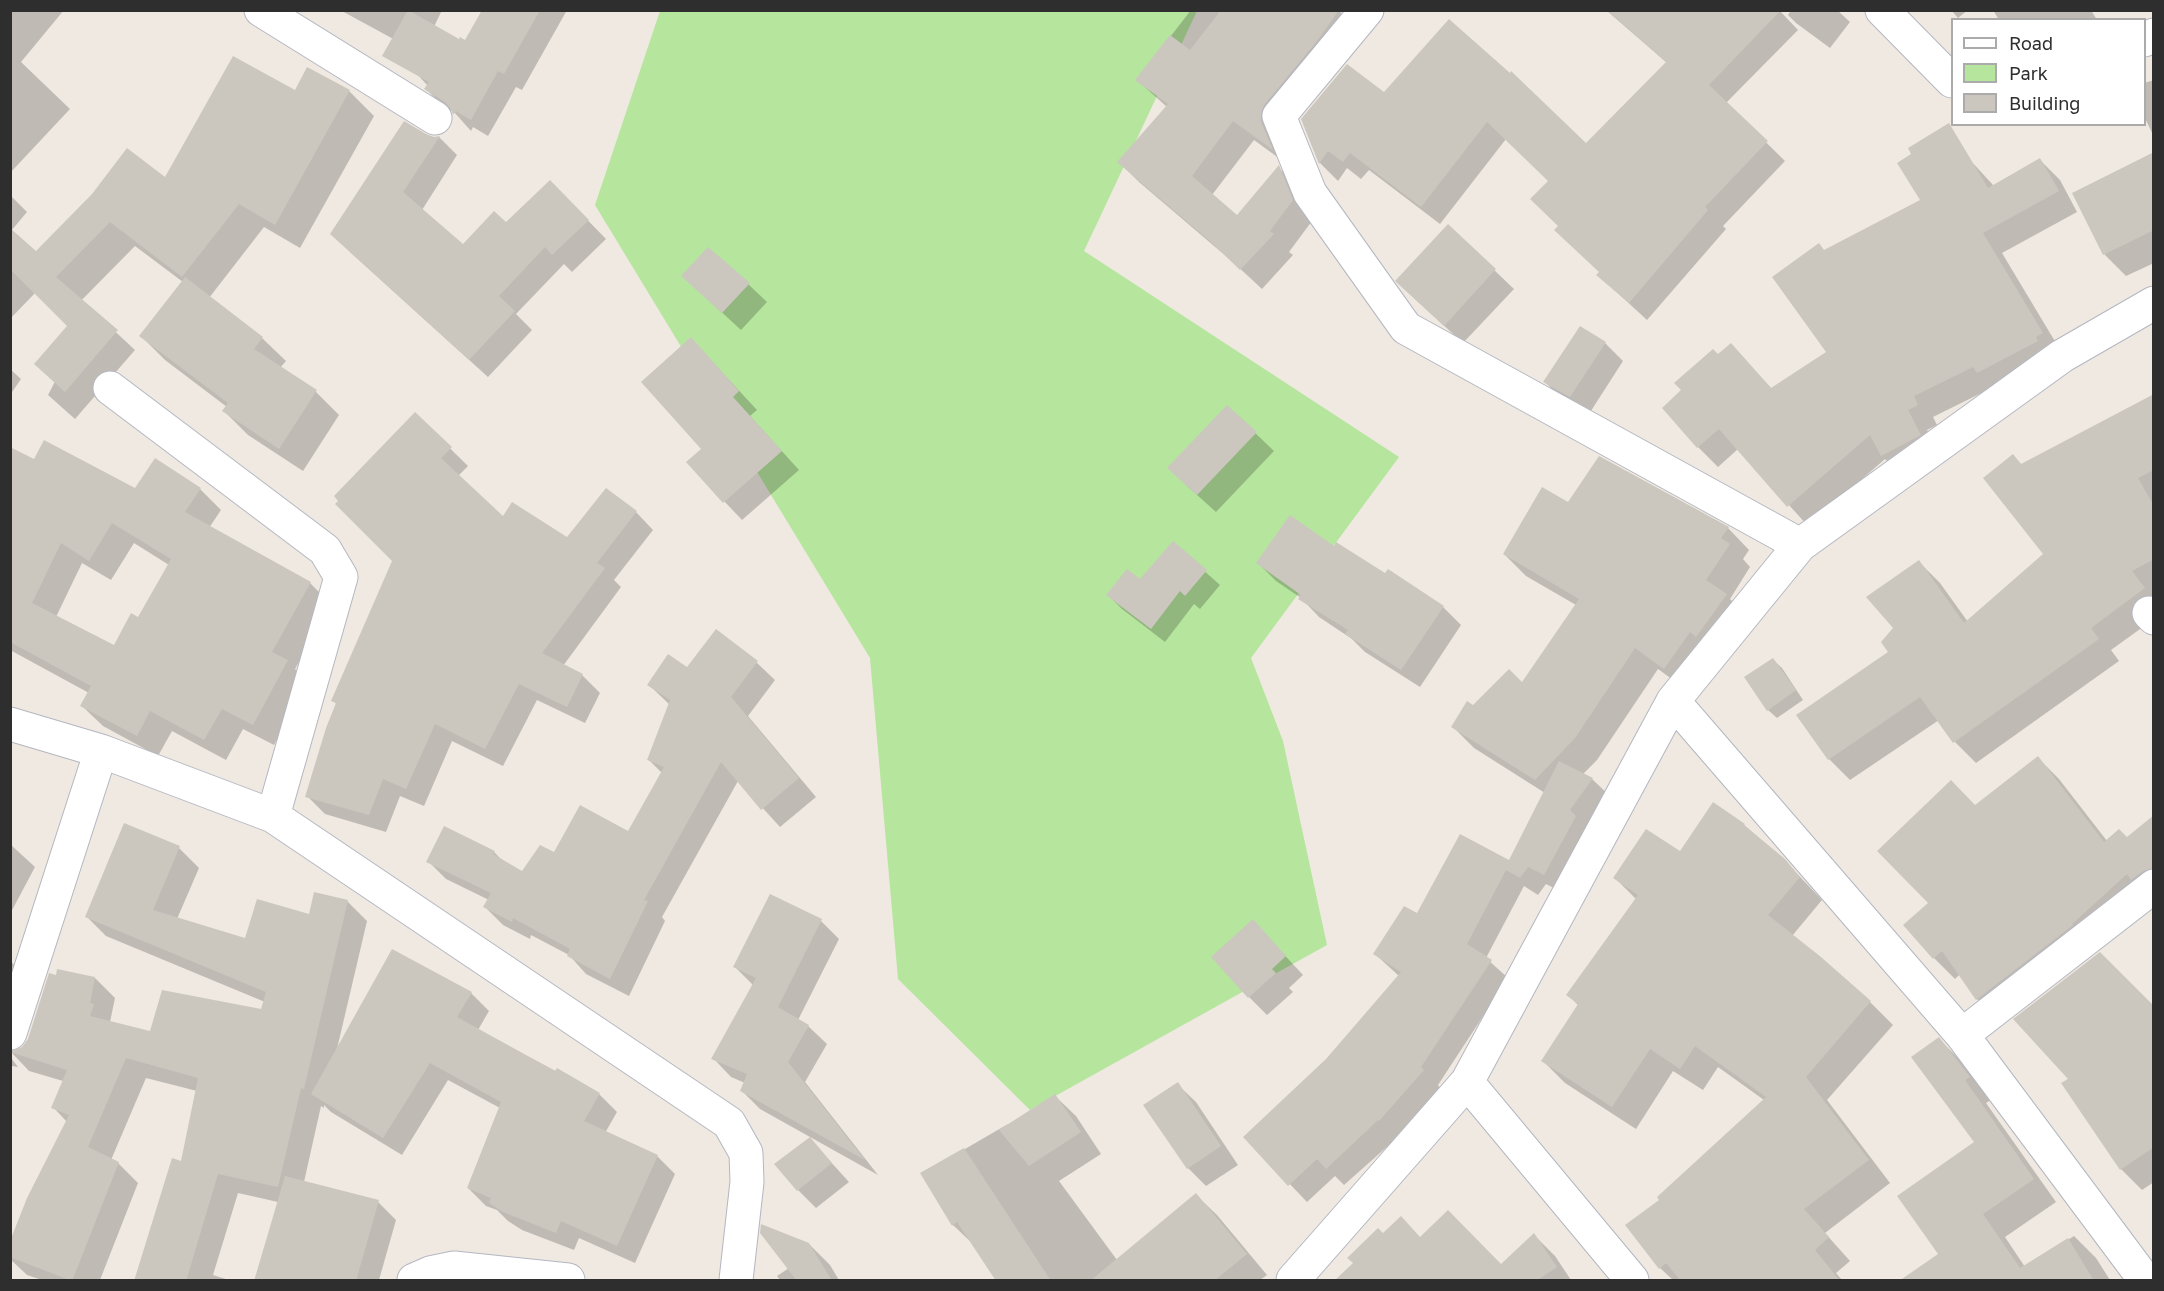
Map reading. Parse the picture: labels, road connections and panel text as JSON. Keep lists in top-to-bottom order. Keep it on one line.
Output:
{"legend":["Road","Park","Building"]}
